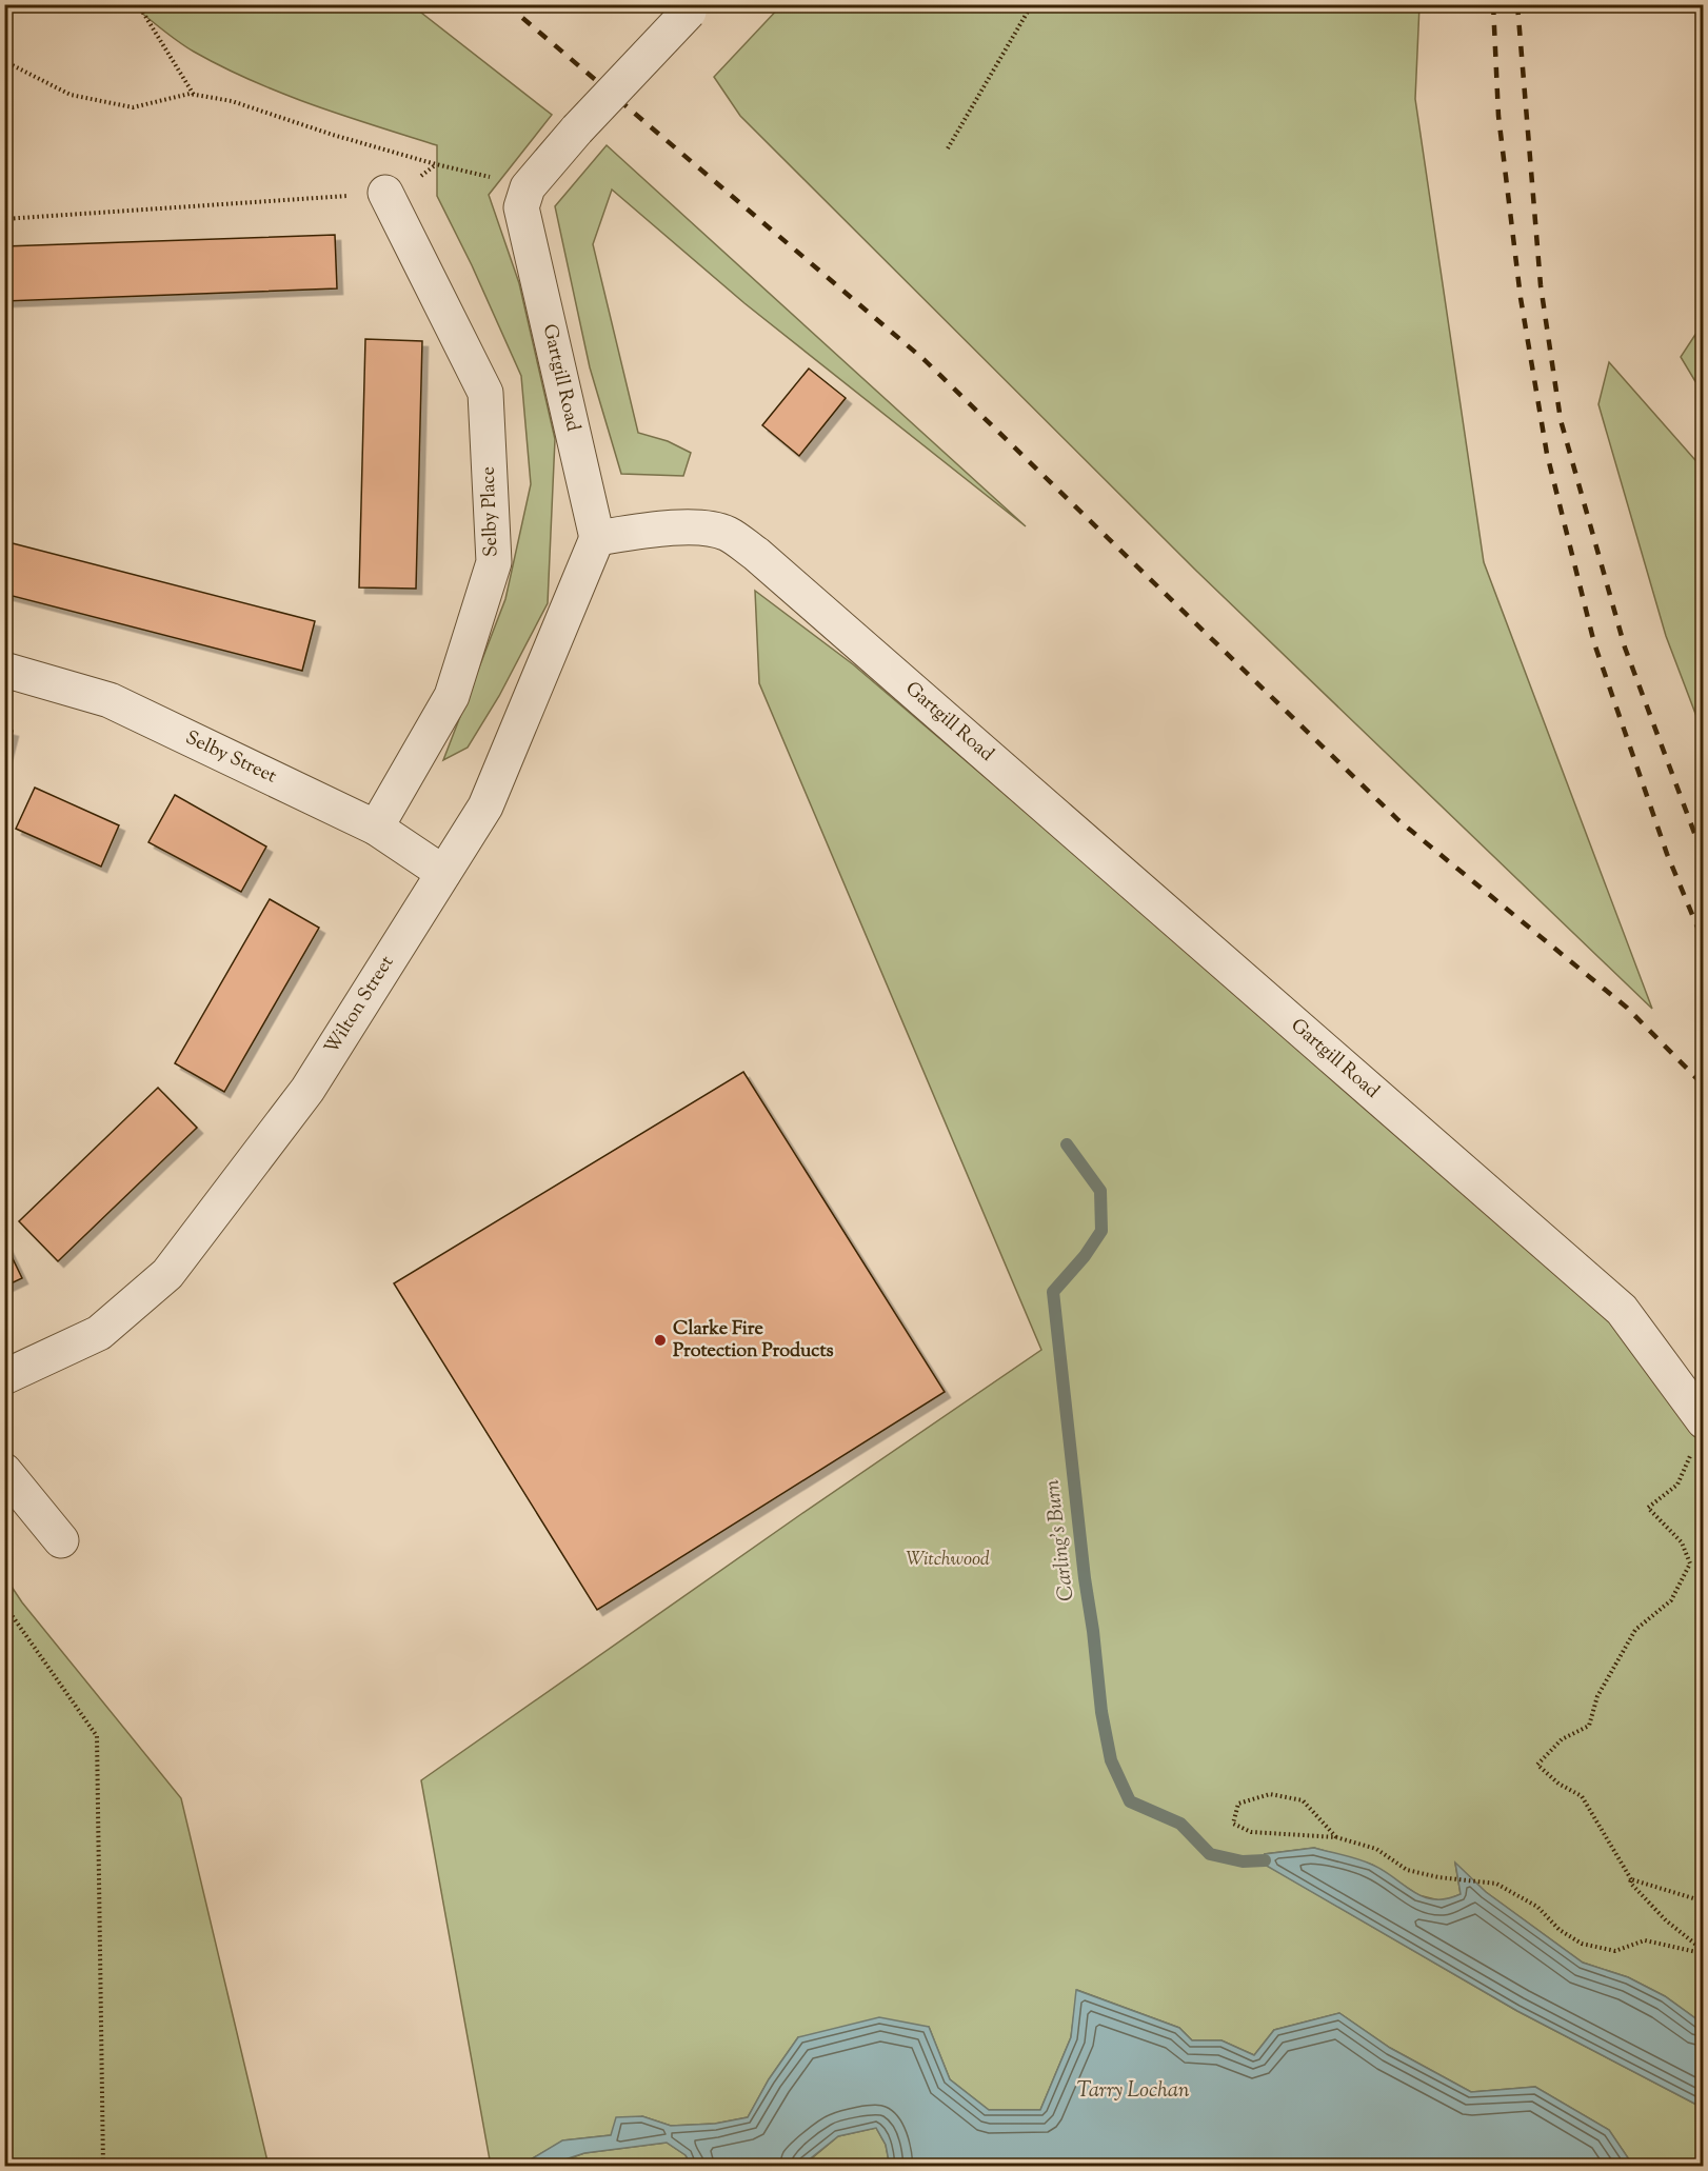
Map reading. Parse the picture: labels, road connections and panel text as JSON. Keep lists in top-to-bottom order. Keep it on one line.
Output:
{"streets":{"street":["Gartgill Road","Selby Place","Selby Street","Wilton Street"]},"crossings":[["Gartgill Road","Wilton Street"],["Selby Place","Selby Street"],["Selby Street","Wilton Street"]],"water":["Carling's Burn","Tarry Lochan"],"parks":["Witchwood"],"places":["Clarke Fire Protection Products"]}
